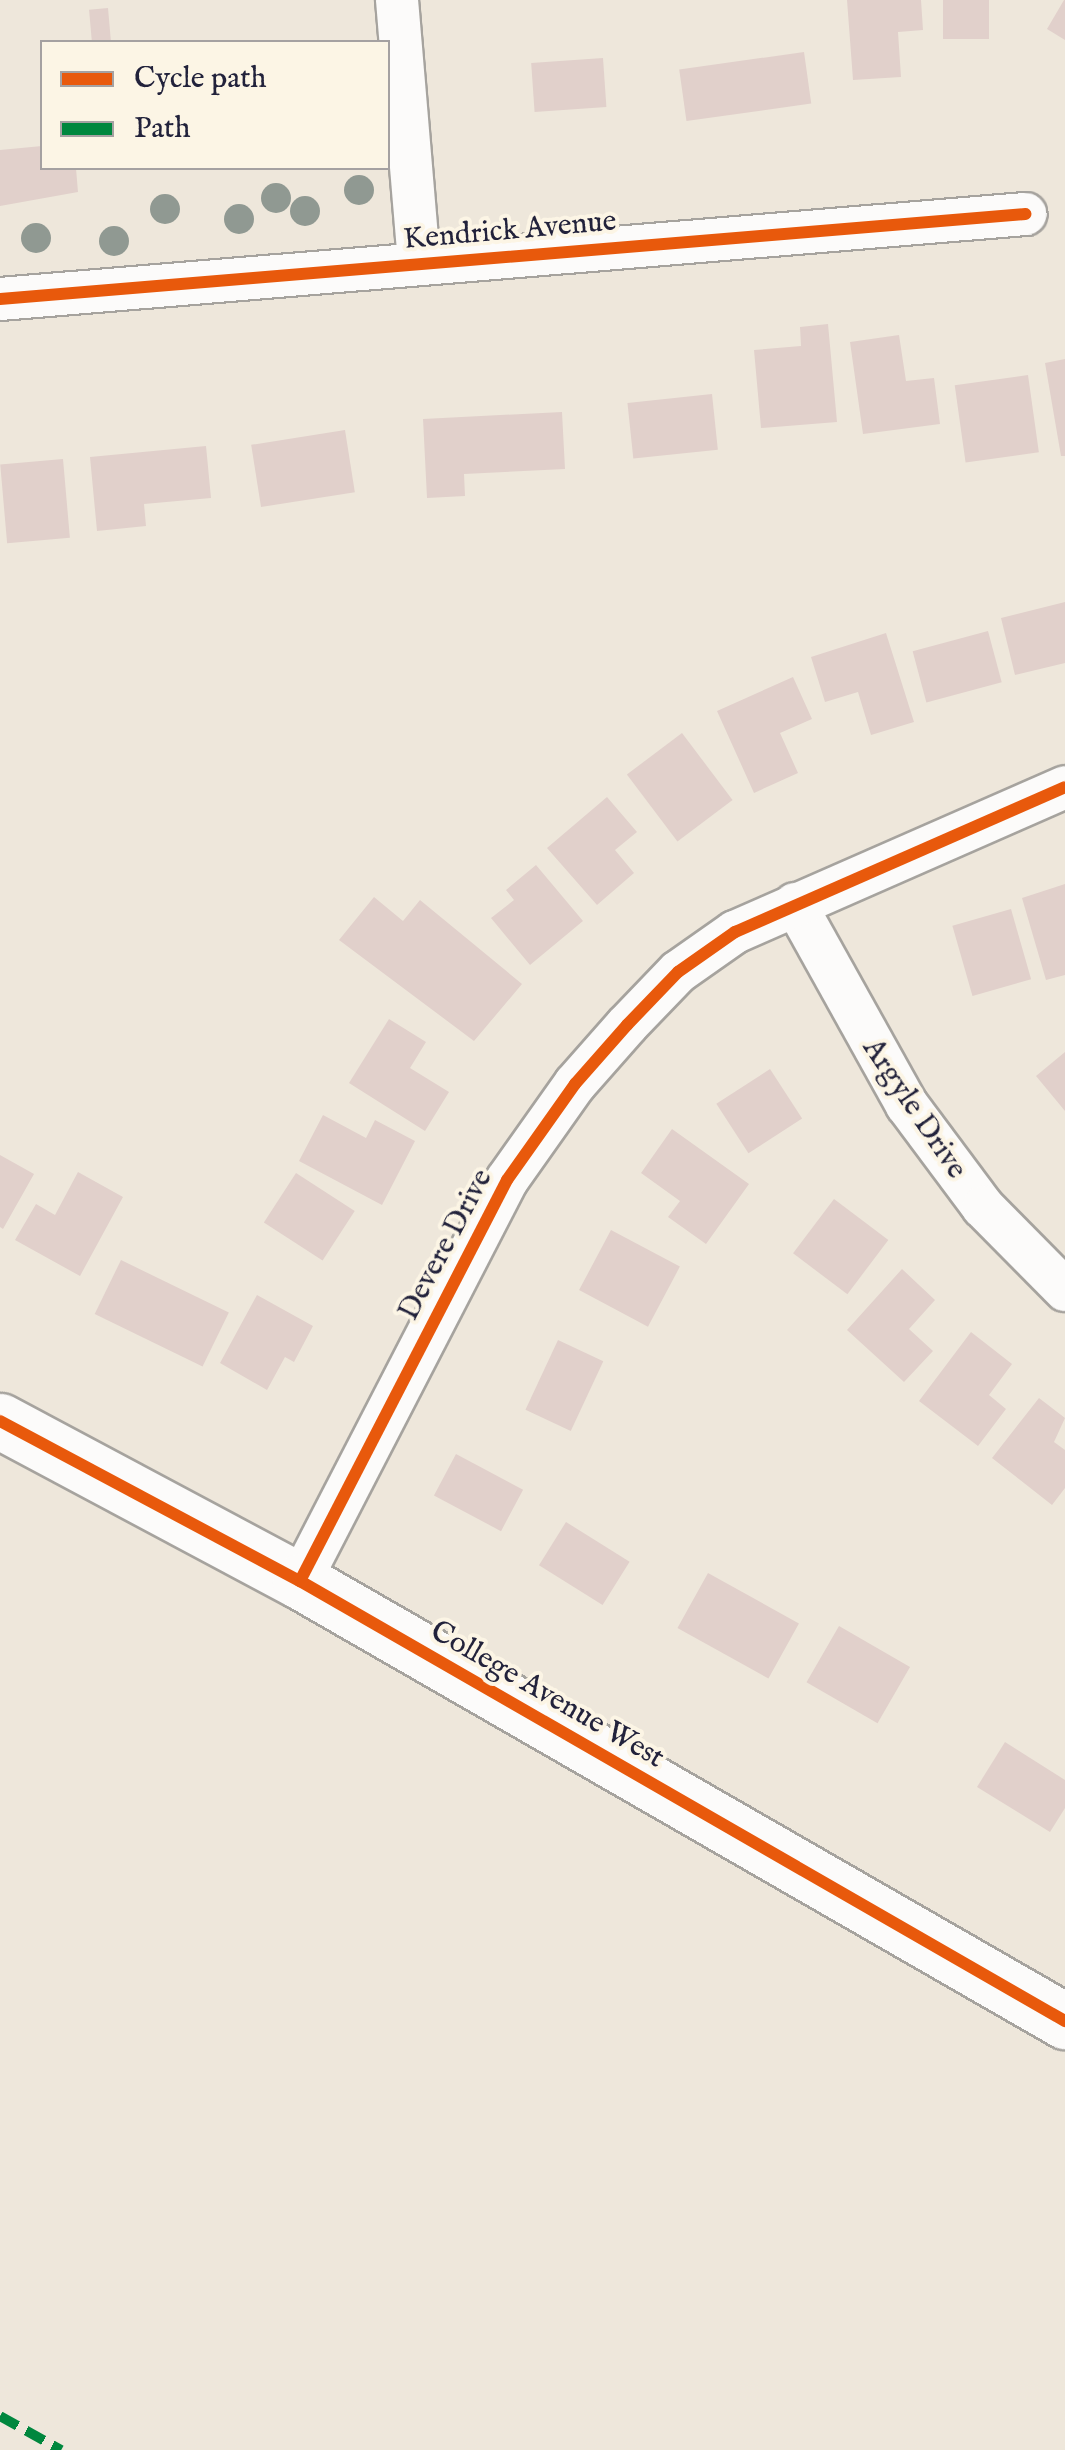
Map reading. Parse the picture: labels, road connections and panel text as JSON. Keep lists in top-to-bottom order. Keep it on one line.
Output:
{"streets":{"street":["Kendrick Avenue","Argyle Drive","Devere Drive","College Avenue West"]},"crossings":[["Argyle Drive","Devere Drive"],["Devere Drive","College Avenue West"]],"legend":["Cycle path","Path"]}
